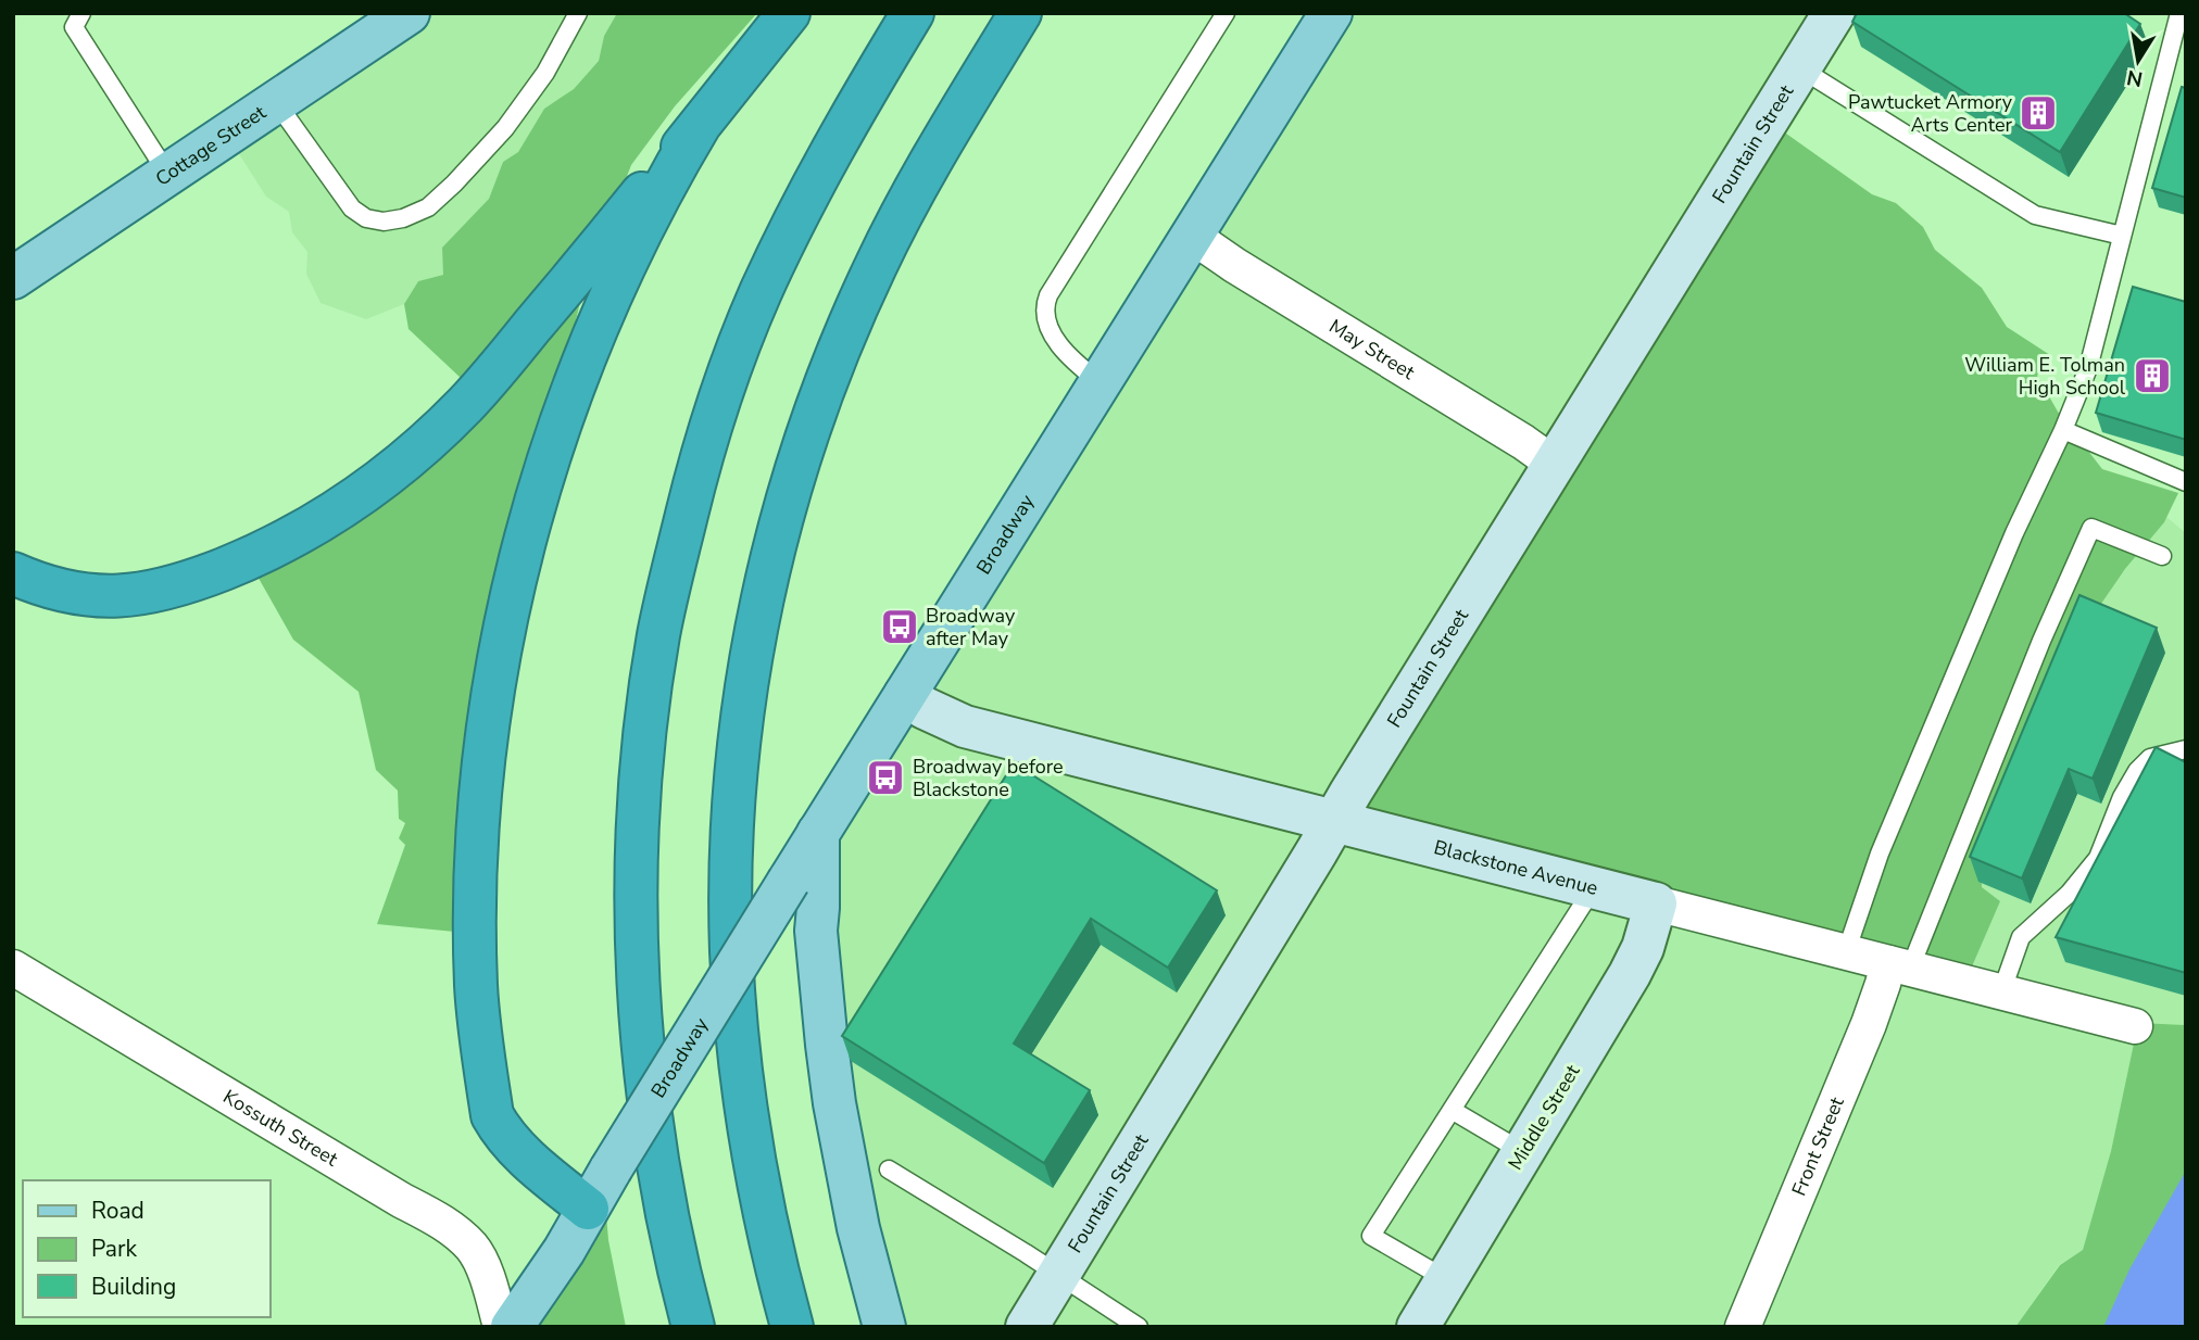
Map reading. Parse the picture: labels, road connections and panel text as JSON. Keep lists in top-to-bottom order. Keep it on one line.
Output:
{"streets":{"main road":["Cottage Street","Broadway"],"street":["Fountain Street","May Street","Blackstone Avenue","Middle Street","Kossuth Street","Front Street"]},"crossings":[["Fountain Street","May Street"],["Fountain Street","Blackstone Avenue"],["May Street","Broadway"],["Broadway","Blackstone Avenue"],["Blackstone Avenue","Middle Street"],["Blackstone Avenue","Front Street"]],"places":{"building":["Pawtucket Armory Arts Center","William E. Tolman High School"],"bus stop":["Broadway after May","Broadway before Blackstone"]},"legend":["Road","Park","Building"],"north":"bottom"}
